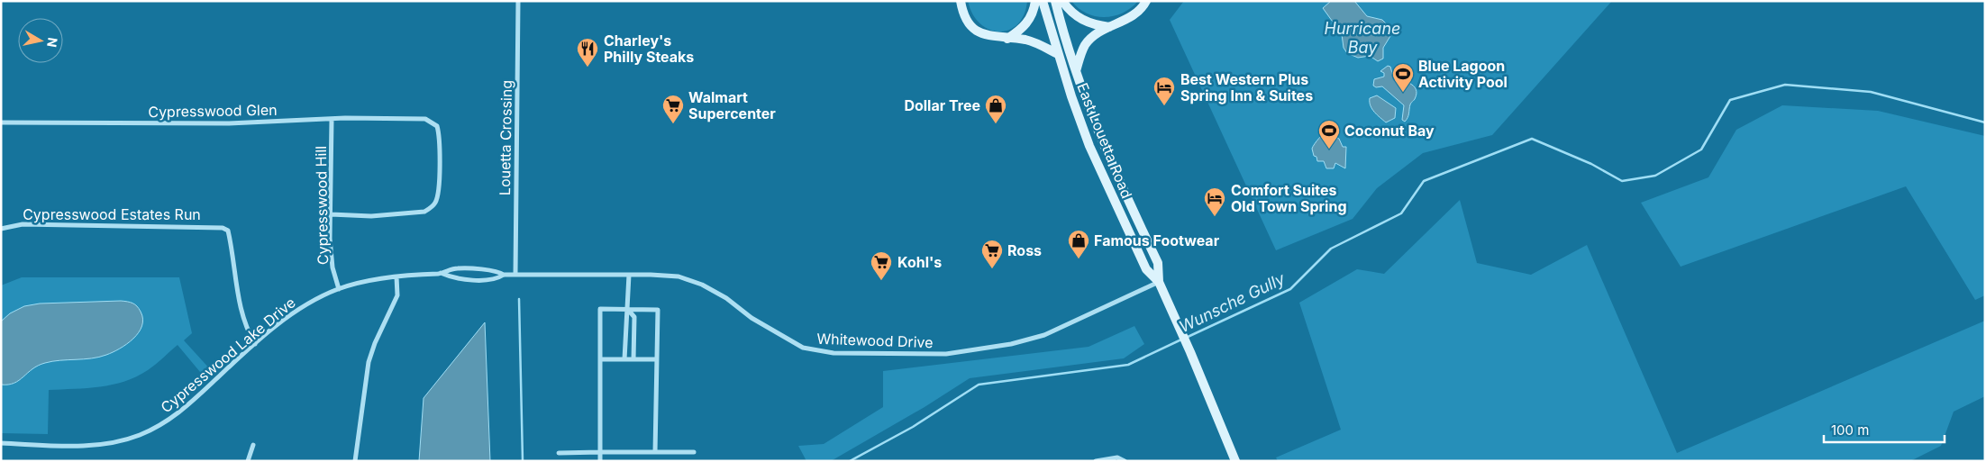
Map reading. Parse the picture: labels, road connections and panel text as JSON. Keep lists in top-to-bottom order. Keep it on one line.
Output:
{"streets":{"main road":["East Louetta Road"],"street":["Cypresswood Glen","Louetta Crossing","Cypresswood Hill","Cypresswood Estates Run","Whitewood Drive","Cypresswood Lake Drive"]},"crossings":[["Cypresswood Glen","Cypresswood Hill"],["Louetta Crossing","Whitewood Drive"],["Louetta Crossing","Cypresswood Lake Drive"],["East Louetta Road","Whitewood Drive"],["Cypresswood Hill","Cypresswood Lake Drive"],["Cypresswood Estates Run","Cypresswood Lake Drive"],["Whitewood Drive","Cypresswood Lake Drive"]],"water":["Hurricane Bay","Wunsche Gully"],"places":{"restaurant":["Charley's Philly Steaks"],"sports":["Blue Lagoon Activity Pool","Coconut Bay"],"hotel":["Best Western Plus Spring Inn & Suites","Comfort Suites Old Town Spring"],"supermarket":["Walmart Supercenter","Ross","Kohl's"],"shop":["Dollar Tree","Famous Footwear"]},"scale_bar":"100 m","north":"right"}
